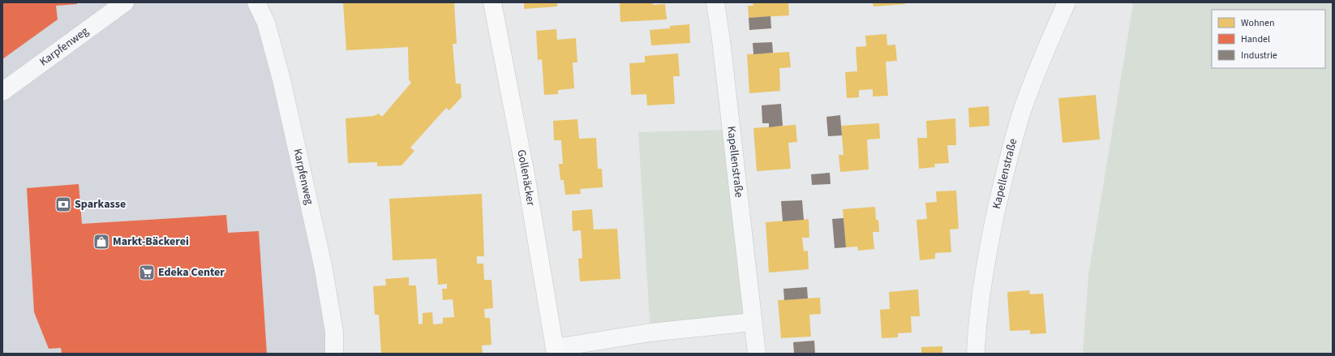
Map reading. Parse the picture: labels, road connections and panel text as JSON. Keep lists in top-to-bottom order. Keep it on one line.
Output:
{"streets":{"street":["Karpfenweg","Kapellenstraße","Gollenäcker"]},"places":{"bank":["Sparkasse"],"shop":["Markt-Bäckerei"],"supermarket":["Edeka Center"]},"legend":["Wohnen","Handel","Industrie"]}
